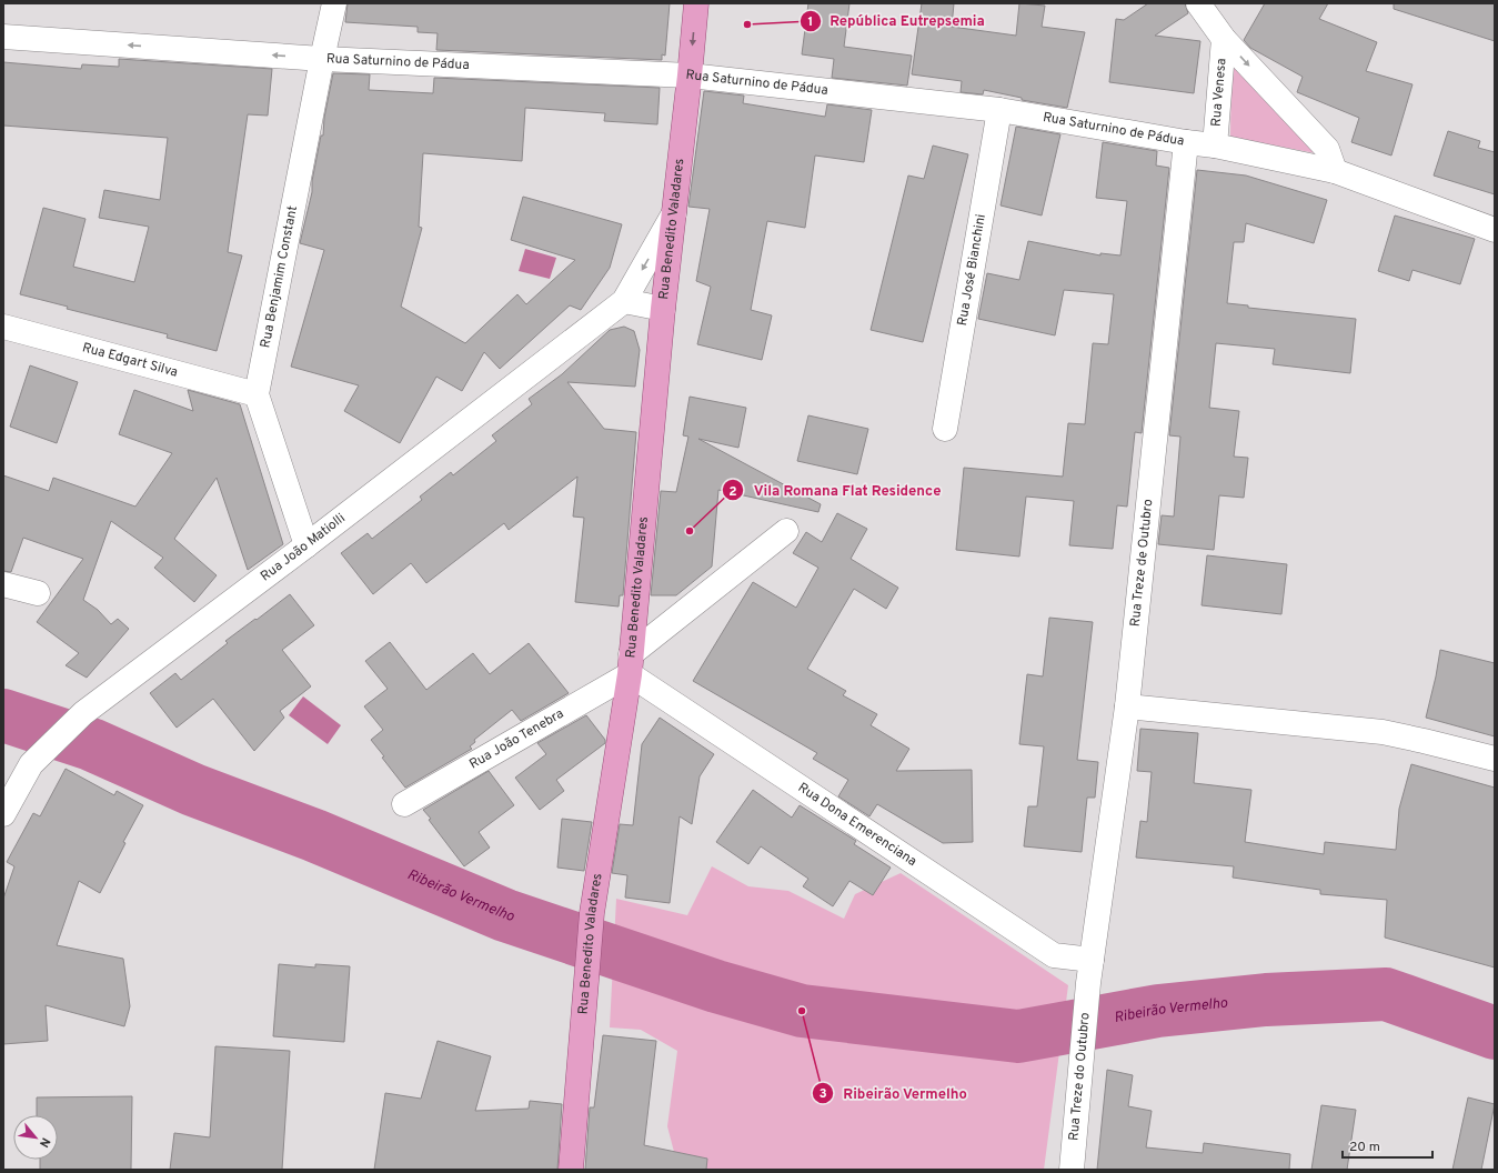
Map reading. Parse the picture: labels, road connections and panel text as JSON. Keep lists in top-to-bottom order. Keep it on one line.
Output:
{"streets":{"main road":["Rua Benedito Valadares"],"street":["Rua Saturnino de Pádua","Rua Venesa","Rua José Bianchini","Rua Benjamim Constant","Rua Edgart Silva","Rua João Matiolli","Rua Treze de Outubro","Rua João Tenebra","Rua Dona Emerenciana","Rua Treze do Outubro"]},"crossings":[["Rua Saturnino de Pádua","Rua Venesa"],["Rua Saturnino de Pádua","Rua Benedito Valadares"],["Rua Saturnino de Pádua","Rua José Bianchini"],["Rua Saturnino de Pádua","Rua Benjamim Constant"],["Rua Saturnino de Pádua","Rua Treze de Outubro"],["Rua Benedito Valadares","Rua João Matiolli"],["Rua Benedito Valadares","Rua João Tenebra"],["Rua Benedito Valadares","Rua Dona Emerenciana"],["Rua Benjamim Constant","Rua Edgart Silva"],["Rua Benjamim Constant","Rua João Matiolli"],["Rua Treze de Outubro","Rua Dona Emerenciana"],["Rua Treze de Outubro","Rua Treze do Outubro"],["Rua João Tenebra","Rua Dona Emerenciana"],["Rua Dona Emerenciana","Rua Treze do Outubro"]],"water":["Ribeirão Vermelho"],"places":["República Eutrepsemia","Vila Romana Flat Residence","Ribeirão Vermelho"],"scale_bar":"20 m","north":"bottom right"}
